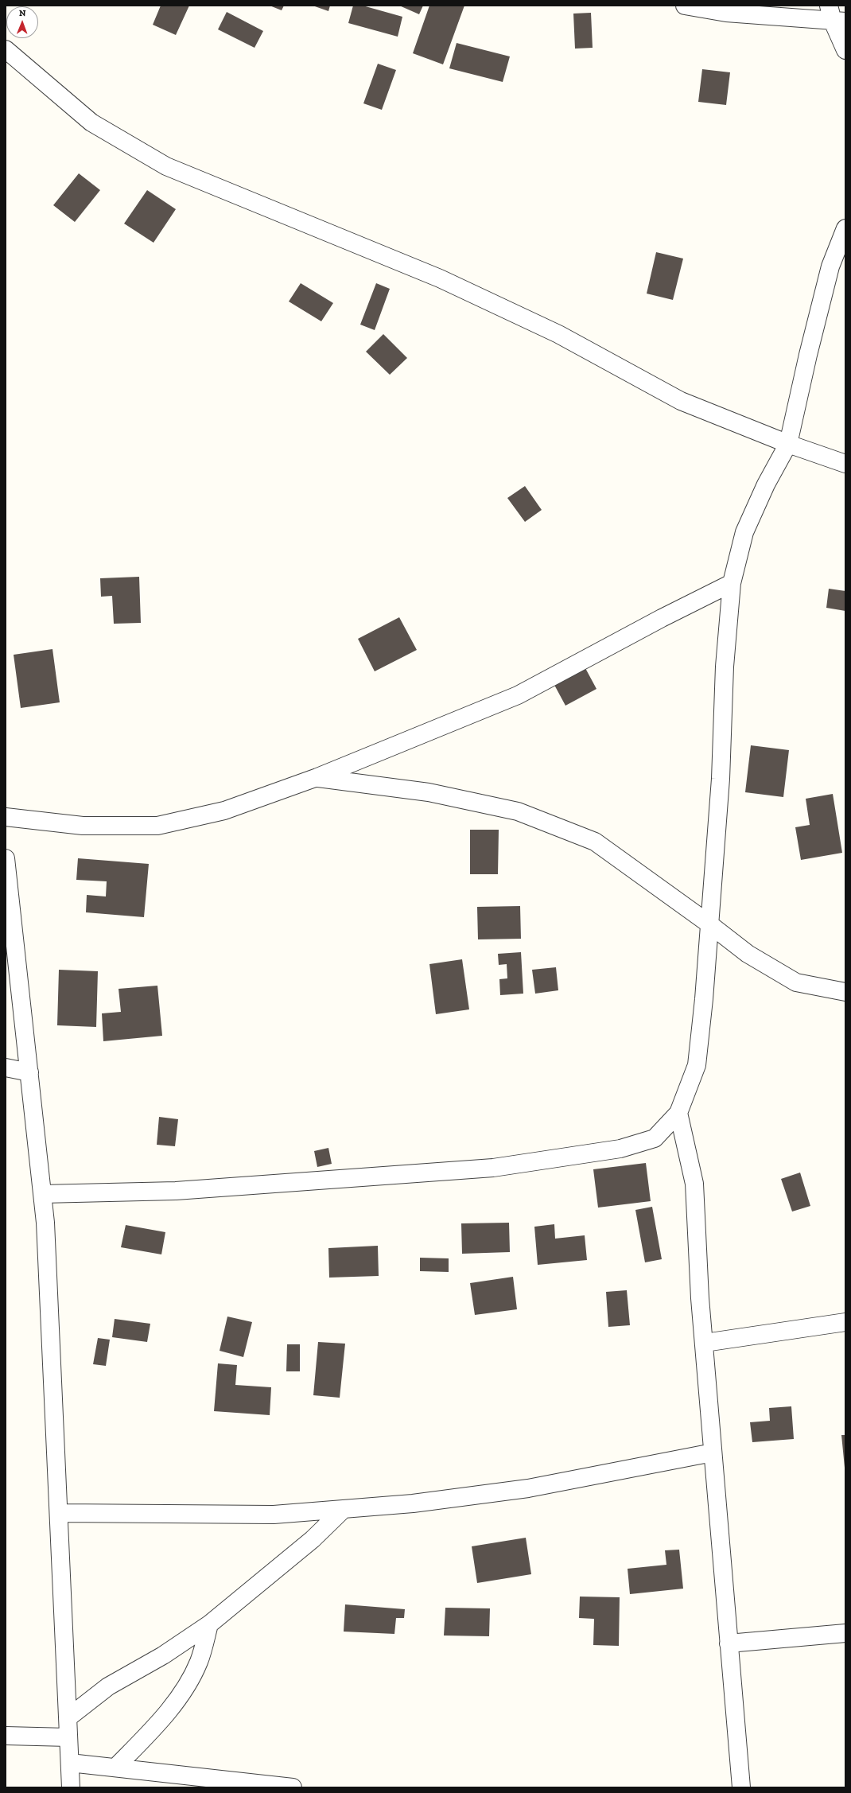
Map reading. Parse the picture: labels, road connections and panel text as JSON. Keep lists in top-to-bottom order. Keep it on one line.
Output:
{"north":"top"}
